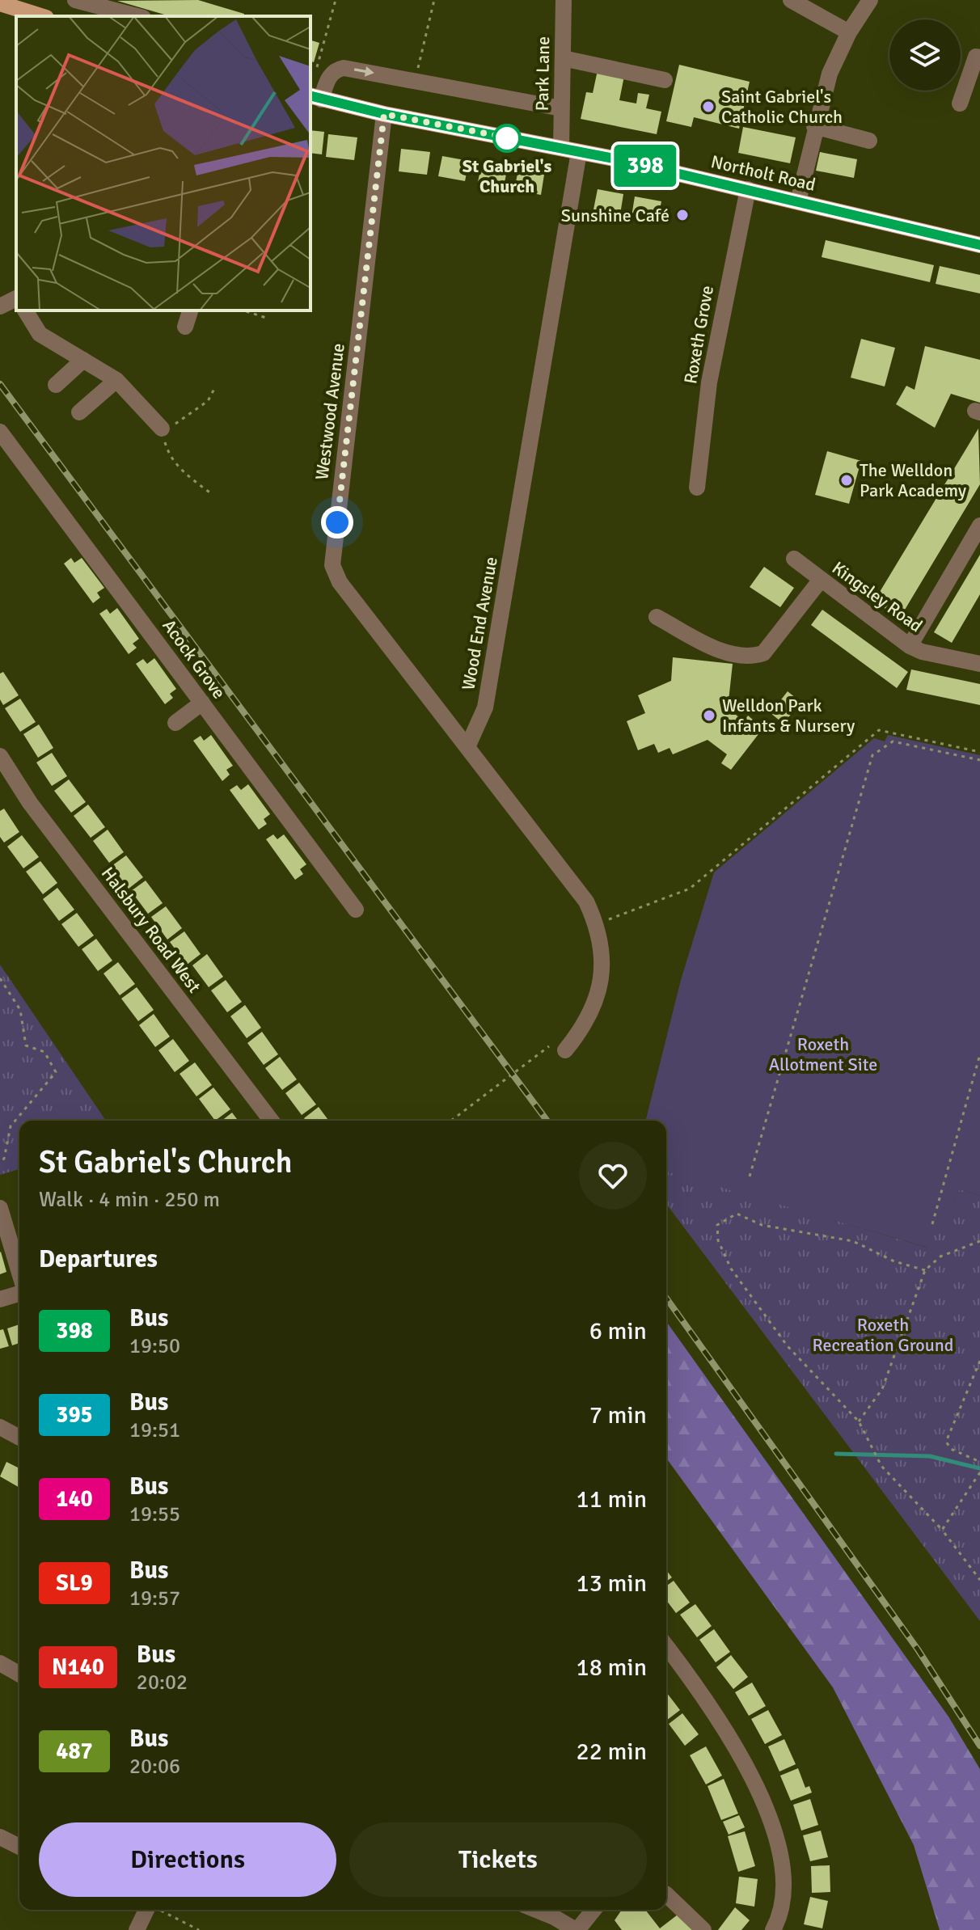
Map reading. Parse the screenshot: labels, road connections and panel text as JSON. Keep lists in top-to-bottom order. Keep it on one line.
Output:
{"streets":{"main road":["Northolt Road"],"street":["Park Lane","Roxeth Grove","Westwood Avenue","Kingsley Road","Wood End Avenue","Acock Grove","Halsbury Road West"]},"crossings":[["Park Lane","Northolt Road"],["Northolt Road","Roxeth Grove"],["Northolt Road","Westwood Avenue"],["Northolt Road","Wood End Avenue"],["Westwood Avenue","Wood End Avenue"]],"parks":["Roxeth Allotment Site","Roxeth Recreation Ground"],"places":["Saint Gabriel's Catholic Church","St Gabriel's Church","Sunshine Café","The Welldon Park Academy","Welldon Park Infants & Nursery"],"lines":["bus line 398"],"page":{"on_map":"398","heading":[["St Gabriel's Church","Walk · 4 min · 250 m"],"Departures"],"list":[{"mark":"398","name":"Bus","note":"19:50","value":"6 min"},{"mark":"395","name":"Bus","note":"19:51","value":"7 min"},{"mark":"140","name":"Bus","note":"19:55","value":"11 min"},{"mark":"SL9","name":"Bus","note":"19:57","value":"13 min"},{"mark":"N140","name":"Bus","note":"20:02","value":"18 min"},{"mark":"487","name":"Bus","note":"20:06","value":"22 min"}],"buttons":["Directions","Tickets"]}}
